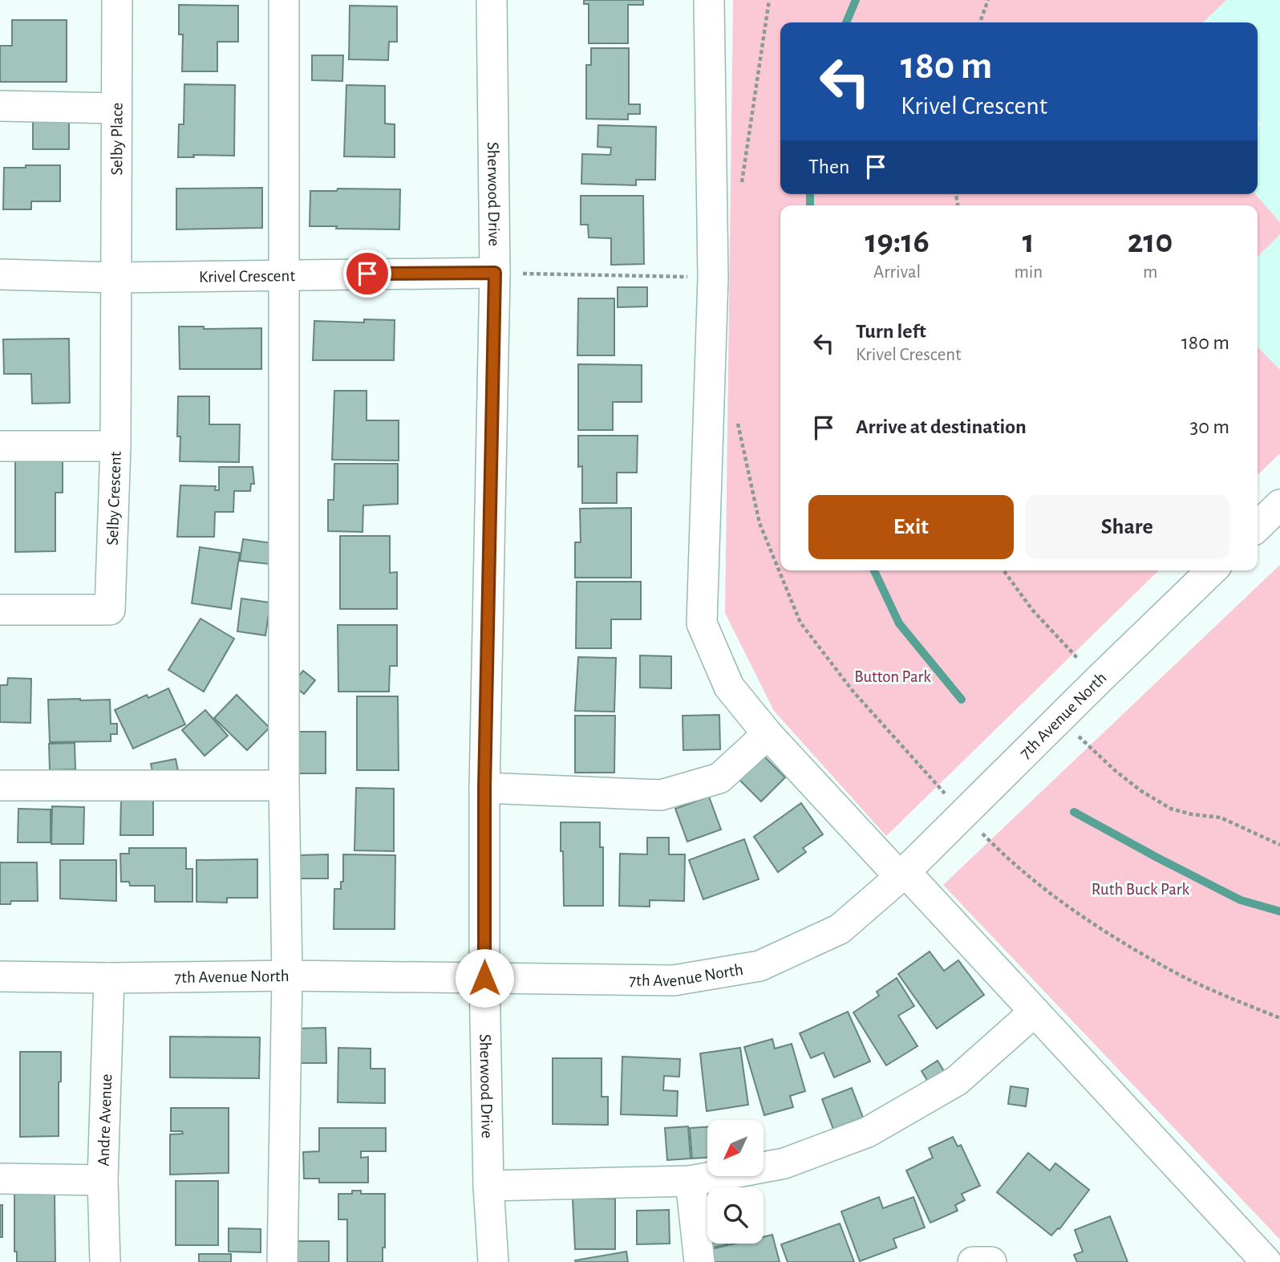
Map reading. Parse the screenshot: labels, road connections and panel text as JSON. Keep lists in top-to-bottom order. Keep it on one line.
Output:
{"streets":{"street":["Selby Place","Sherwood Drive","Krivel Crescent","Selby Crescent","7th Avenue North","Andre Avenue"]},"crossings":[["Selby Place","Krivel Crescent"],["Selby Place","Selby Crescent"],["Sherwood Drive","Krivel Crescent"],["Sherwood Drive","7th Avenue North"],["Krivel Crescent","Selby Crescent"],["7th Avenue North","Andre Avenue"]],"parks":["Button Park","Ruth Buck Park"],"north":"bottom left","page":{"turn":["180 m","Krivel Crescent"],"then":"Then","eta":["19:16","Arrival","1","min","210","m"],"list":[{"name":"Turn left","note":"Krivel Crescent","value":"180 m"},{"name":"Arrive at destination","value":"30 m"}],"buttons":["Exit","Share"]}}
